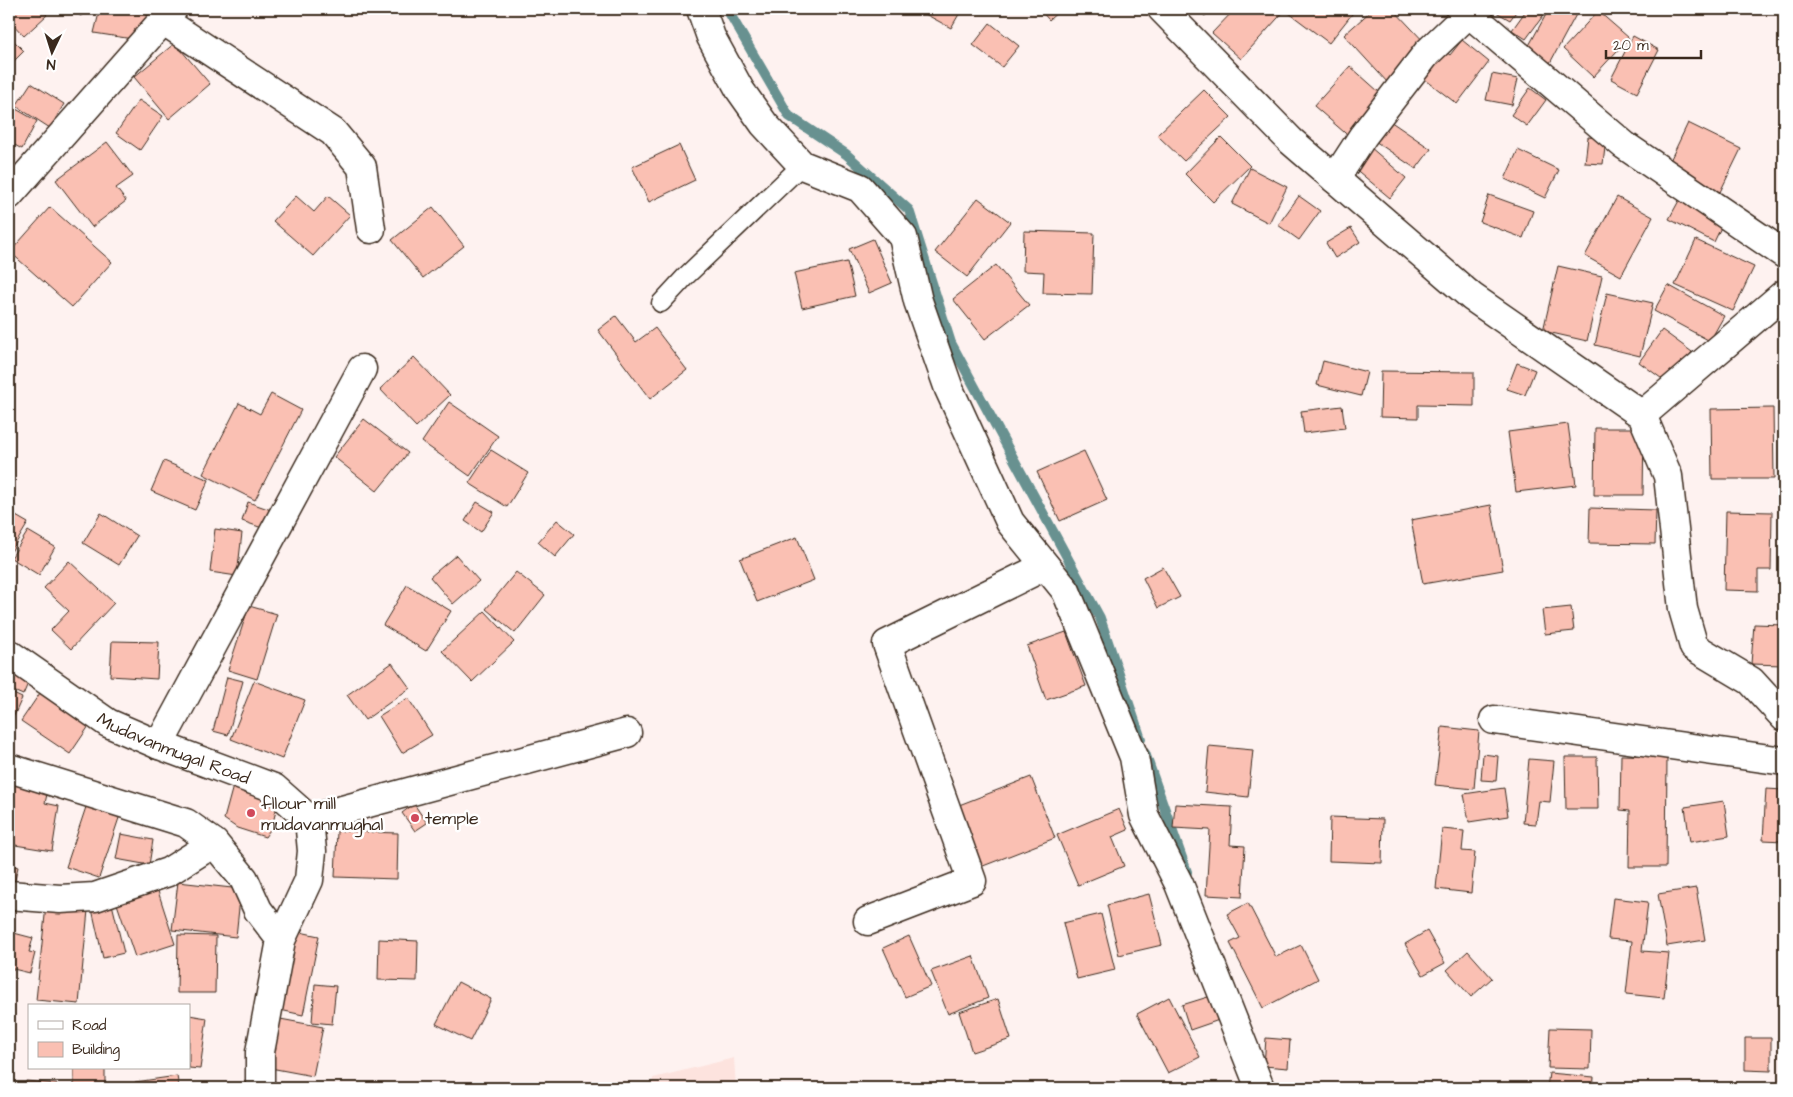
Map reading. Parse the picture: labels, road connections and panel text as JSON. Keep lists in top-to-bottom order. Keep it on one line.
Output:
{"streets":{"street":["Mudavanmugal Road"]},"places":["fllour mill mudavanmughal","temple"],"legend":["Road","Building"],"scale_bar":"20 m","north":"bottom"}
